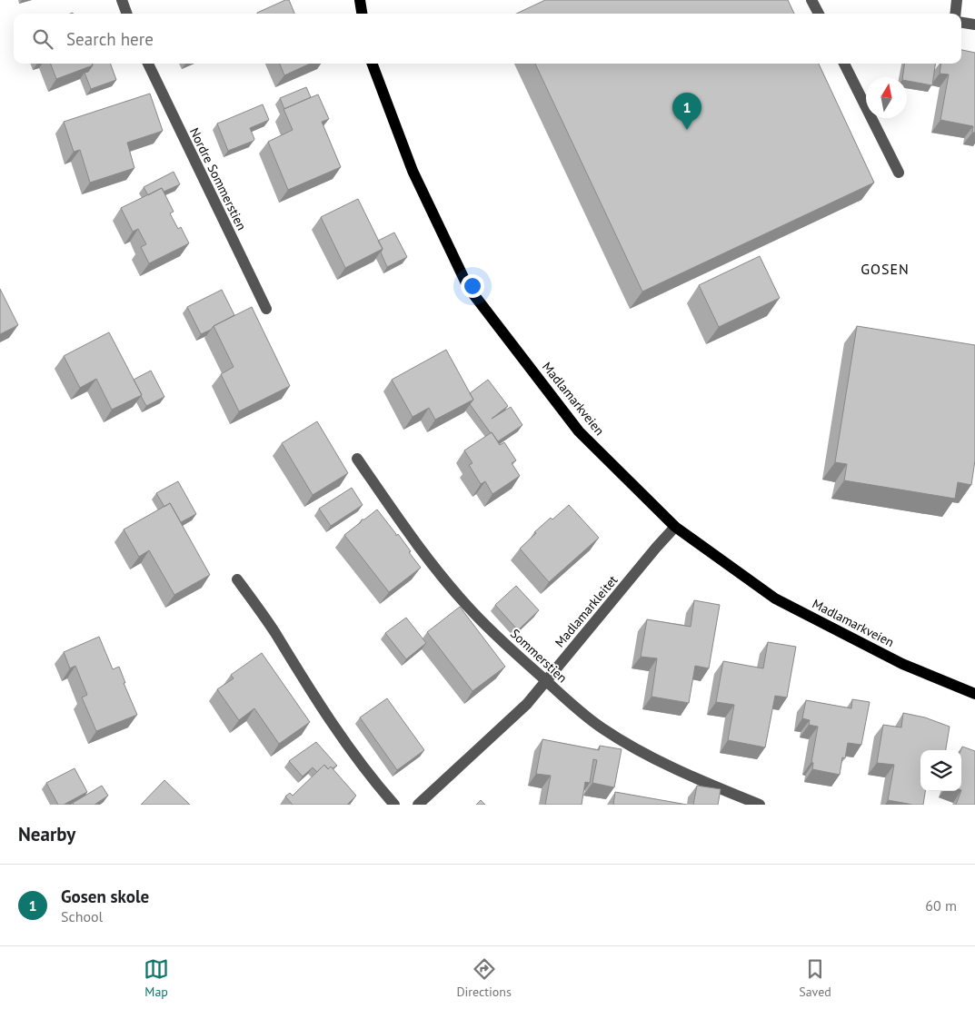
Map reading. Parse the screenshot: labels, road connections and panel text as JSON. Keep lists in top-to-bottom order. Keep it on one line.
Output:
{"streets":{"main road":["Madlamarkveien"],"street":["Nordre Sommerstien","Madlamarkleitet","Sommerstien"]},"crossings":[["Madlamarkveien","Madlamarkleitet"],["Madlamarkleitet","Sommerstien"]],"districts":["GOSEN"],"north":"top","page":{"search":"Search here","pins":"1","heading":"Nearby","list":[{"mark":"1","name":"Gosen skole","note":"School","value":"60 m"}],"nav":["Map","Directions","Saved"]}}
